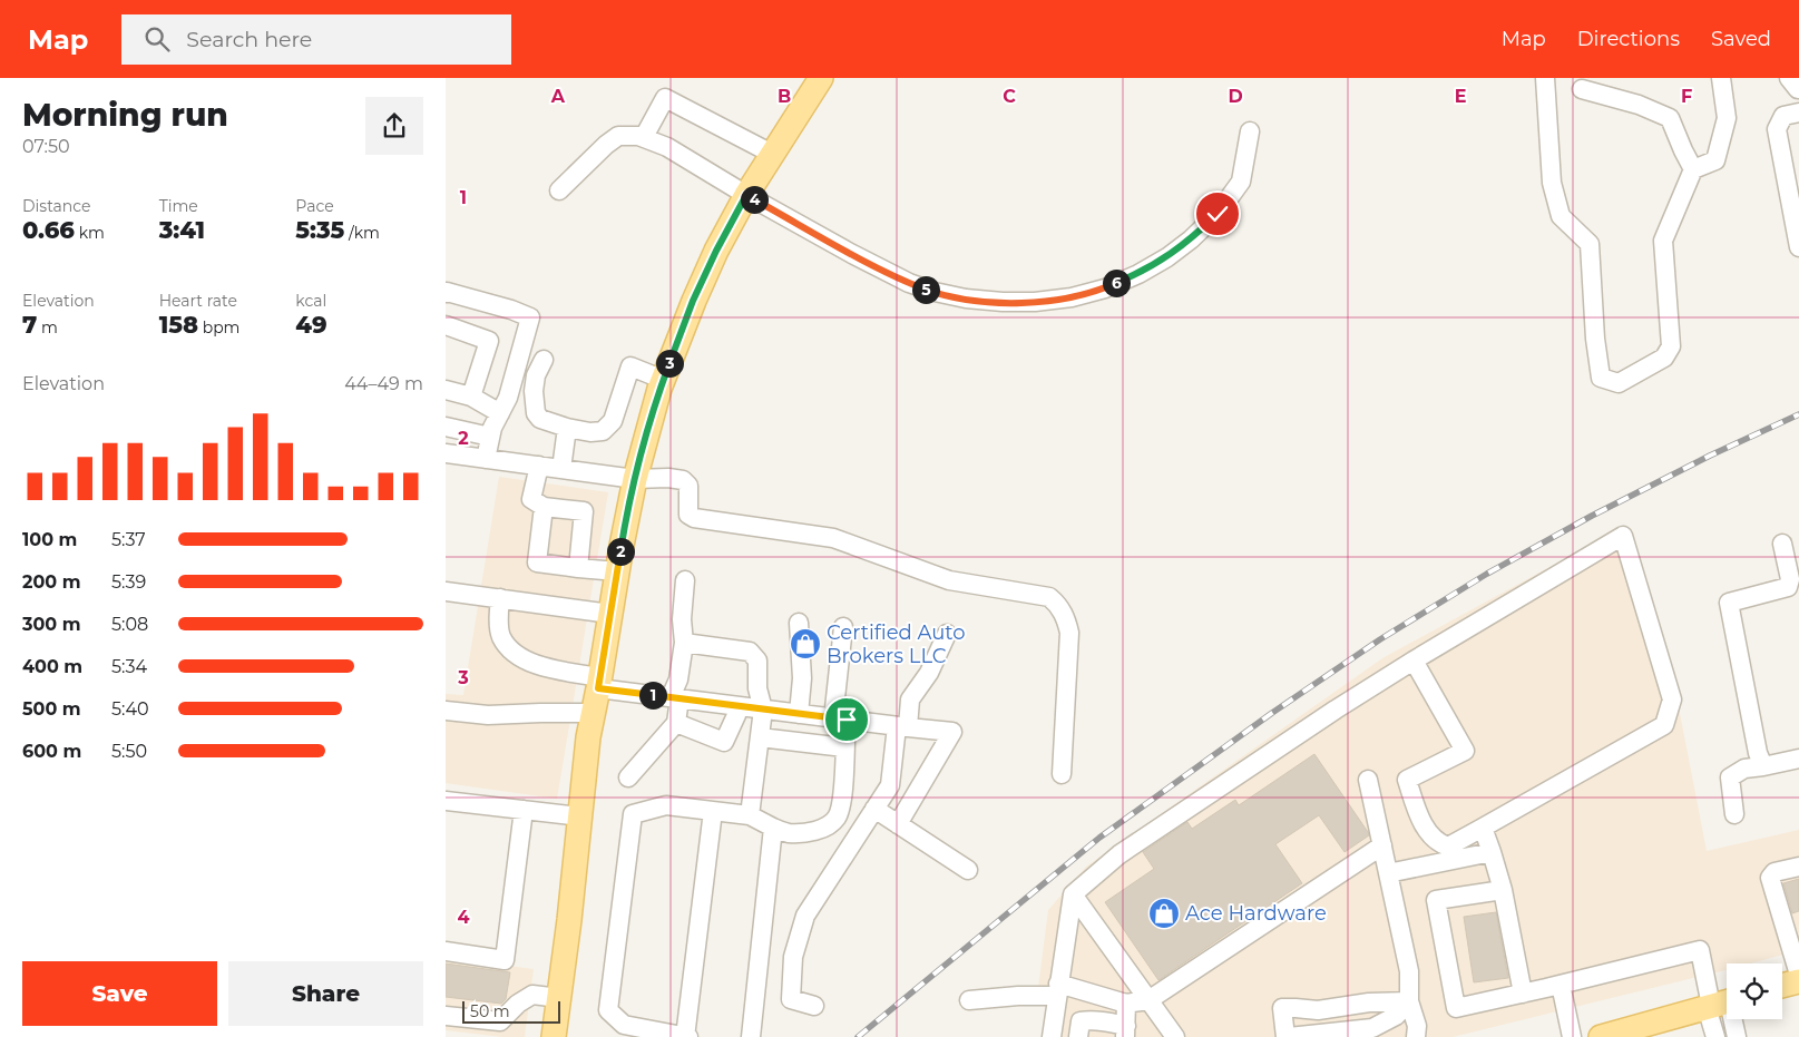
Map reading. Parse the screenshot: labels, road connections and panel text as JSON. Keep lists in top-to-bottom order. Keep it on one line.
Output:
{"places":{"shop":["Certified Auto Brokers LLC","Ace Hardware"]},"scale_bar":"50 m","page":{"header":"Map","search":"Search here","nav":["Map","Directions","Saved"],"heading":["Morning run","07:50"],"stats":[["Distance","0.66 km"],["Time","3:41"],["Pace","5:35 /km"],["Elevation","7 m"],["Heart rate","158 bpm"],["kcal","49"]],"pins":["4","6","5","3","2","1"],"chart":["Elevation","44–49 m"],"list":[{"name":"100 m","note":"5:37"},{"name":"200 m","note":"5:39"},{"name":"300 m","note":"5:08"},{"name":"400 m","note":"5:34"},{"name":"500 m","note":"5:40"},{"name":"600 m","note":"5:50"}],"buttons":["Save","Share"],"scale":"50 m"},"grid":{"columns":["A","B","C","D","E","F"],"rows":["1","2","3","4"]}}
